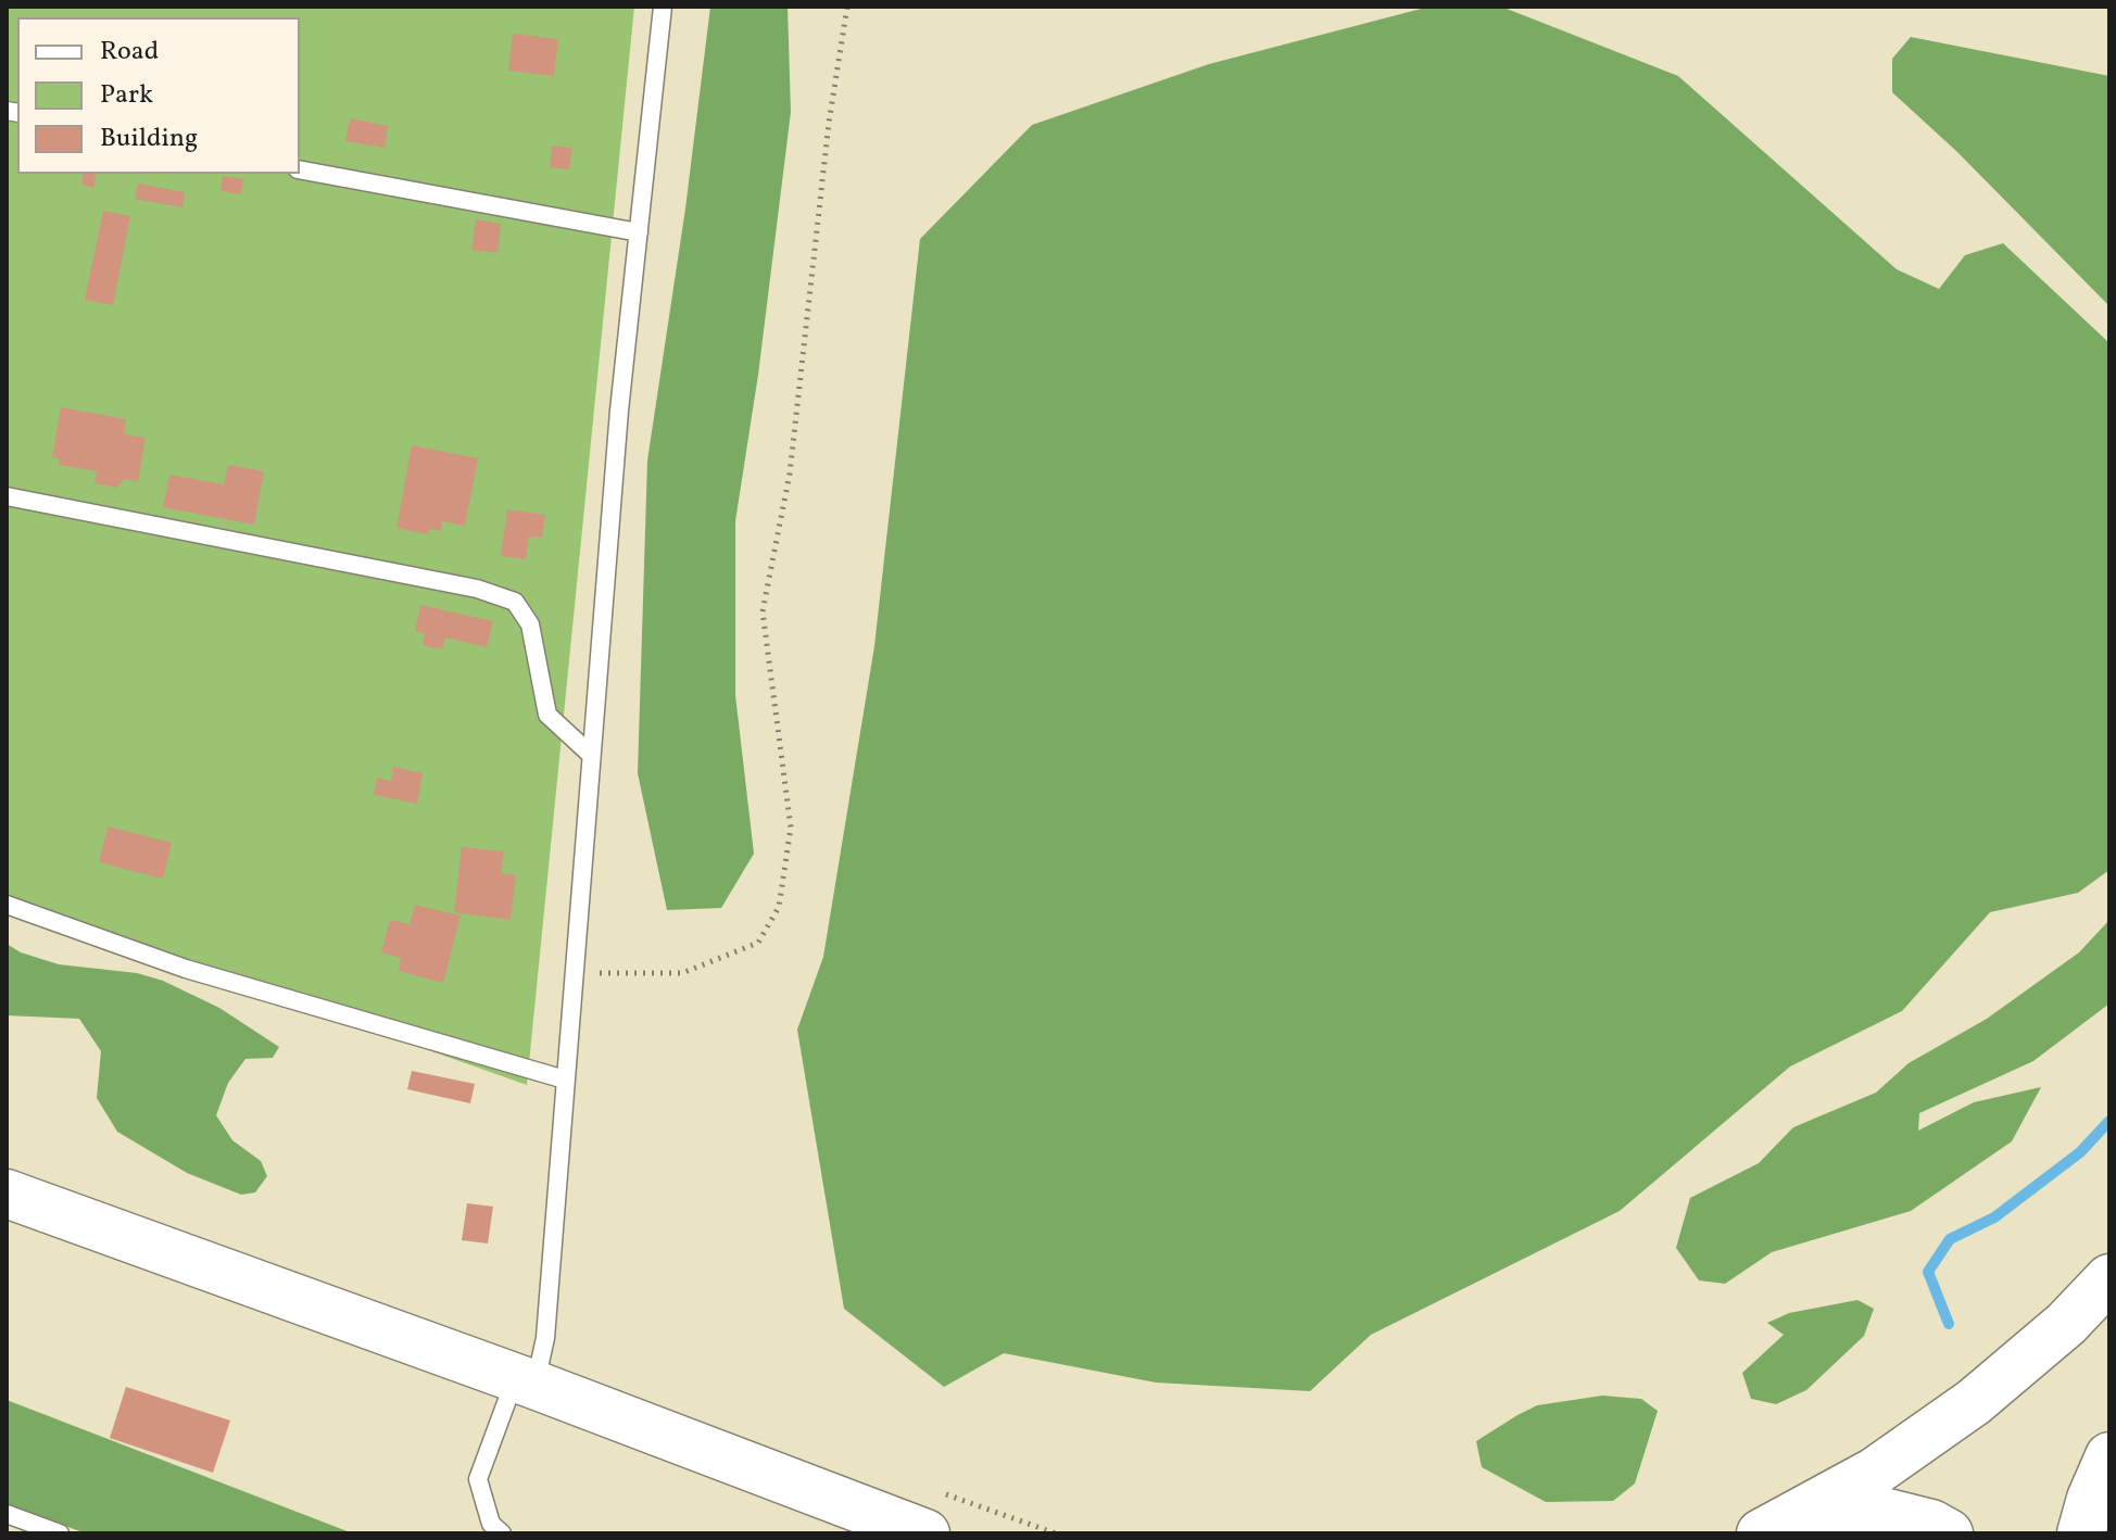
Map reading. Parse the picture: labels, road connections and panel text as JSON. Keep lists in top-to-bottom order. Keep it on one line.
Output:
{"legend":["Road","Park","Building"]}
